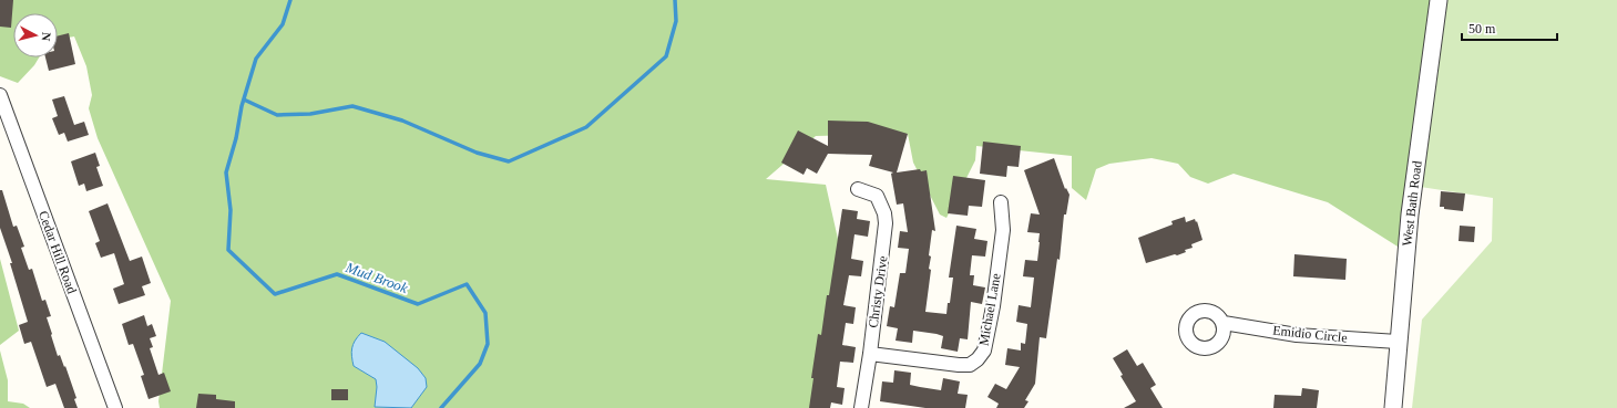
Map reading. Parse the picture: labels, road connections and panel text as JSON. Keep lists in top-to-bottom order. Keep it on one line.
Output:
{"streets":{"street":["West Bath Road","Cedar Hill Road","Christy Drive","Michael Lane","Emidio Circle"]},"crossings":[["West Bath Road","Emidio Circle"],["Christy Drive","Michael Lane"]],"water":["Mud Brook"],"scale_bar":"50 m","north":"right"}
